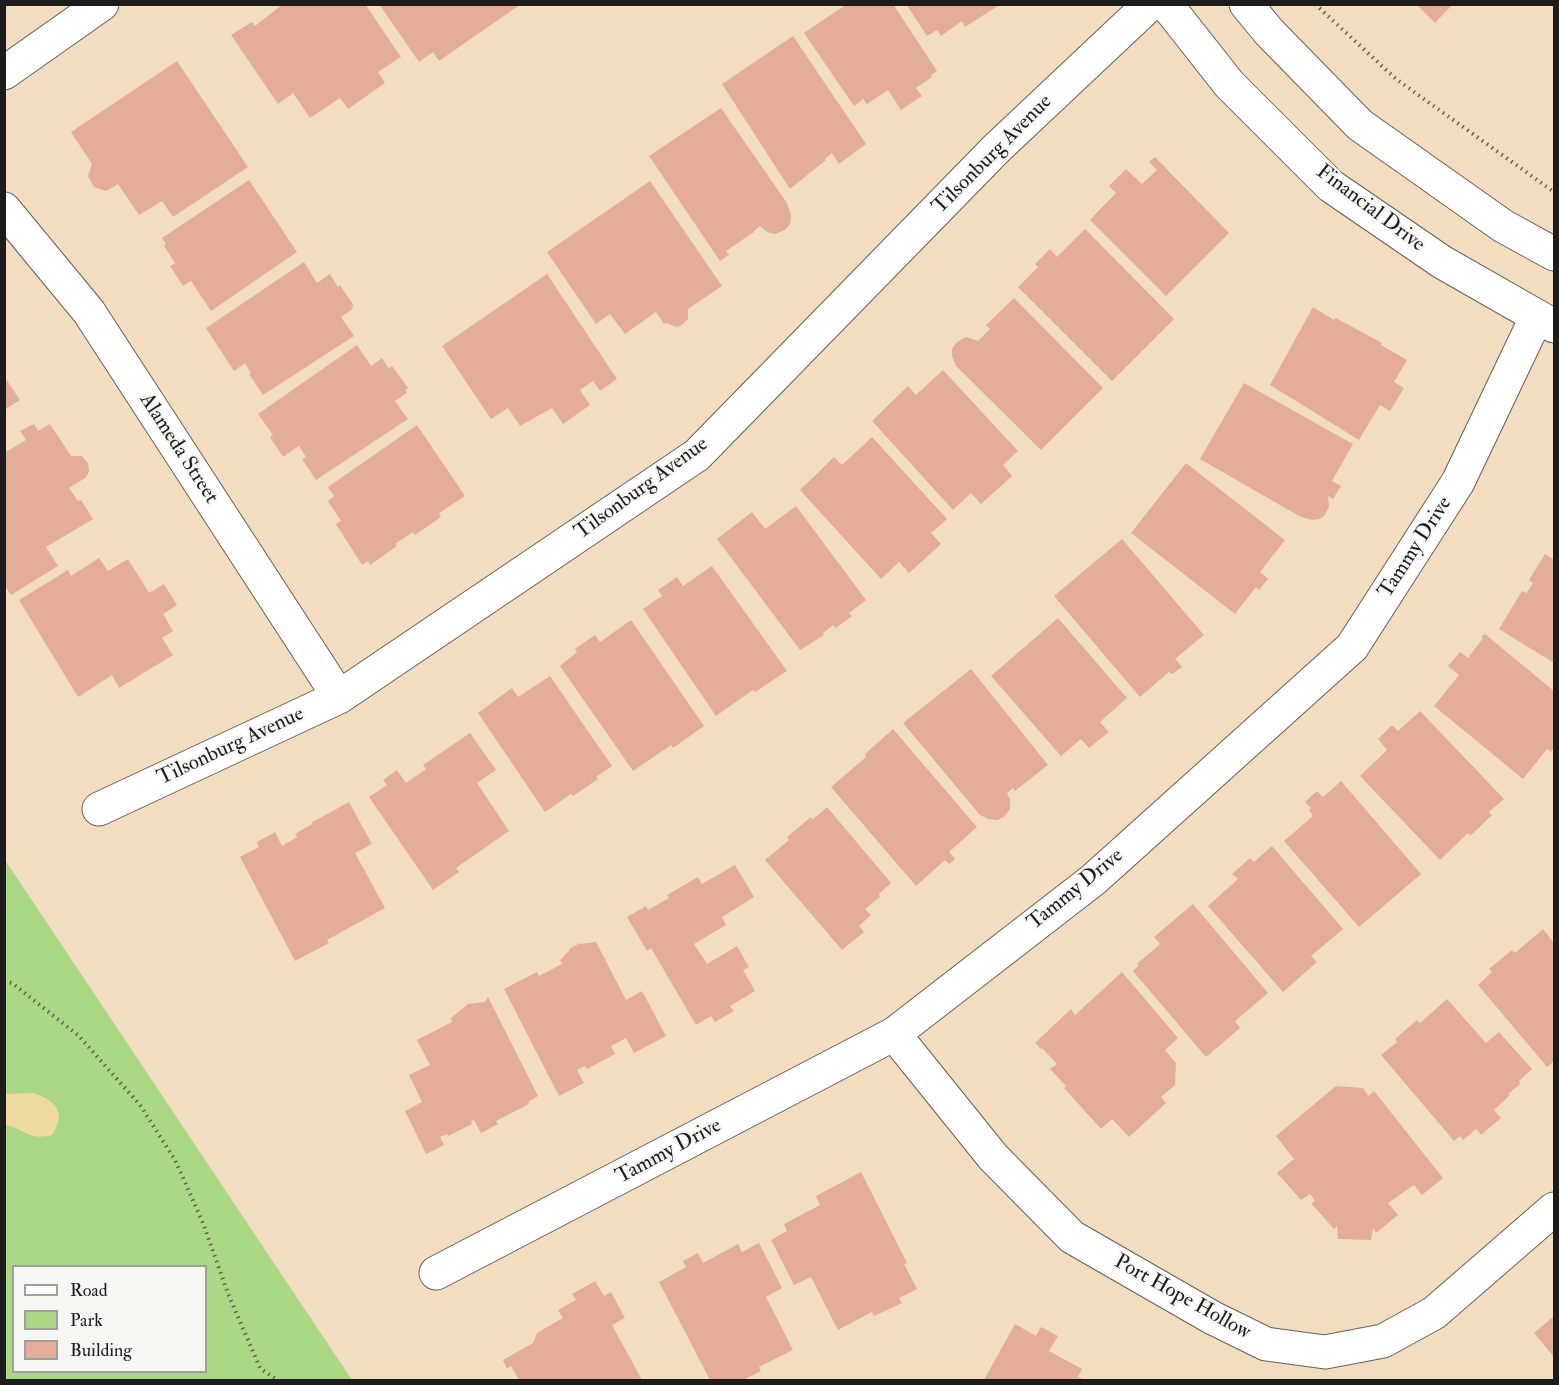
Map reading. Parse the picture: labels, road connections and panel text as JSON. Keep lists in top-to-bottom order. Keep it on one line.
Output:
{"streets":{"street":["Tilsonburg Avenue","Financial Drive","Alameda Street","Tammy Drive","Port Hope Hollow"]},"crossings":[["Tilsonburg Avenue","Alameda Street"],["Financial Drive","Tammy Drive"],["Tammy Drive","Port Hope Hollow"]],"legend":["Road","Park","Building"]}
